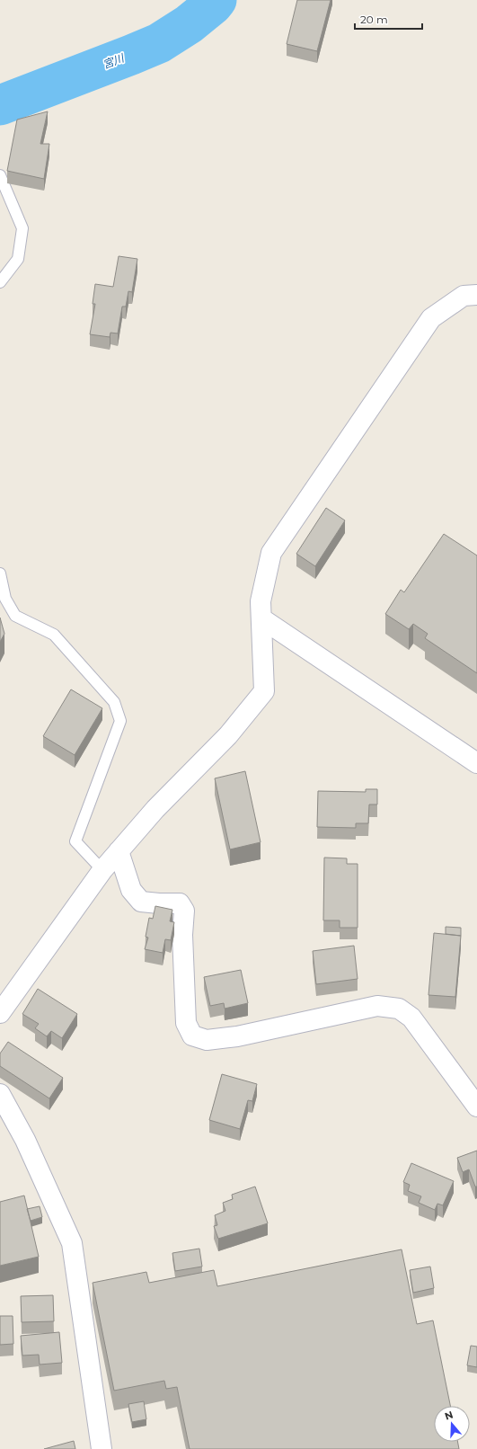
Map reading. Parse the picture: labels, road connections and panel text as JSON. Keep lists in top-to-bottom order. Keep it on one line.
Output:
{"water":["宮川"],"scale_bar":"20 m","north":"top"}
